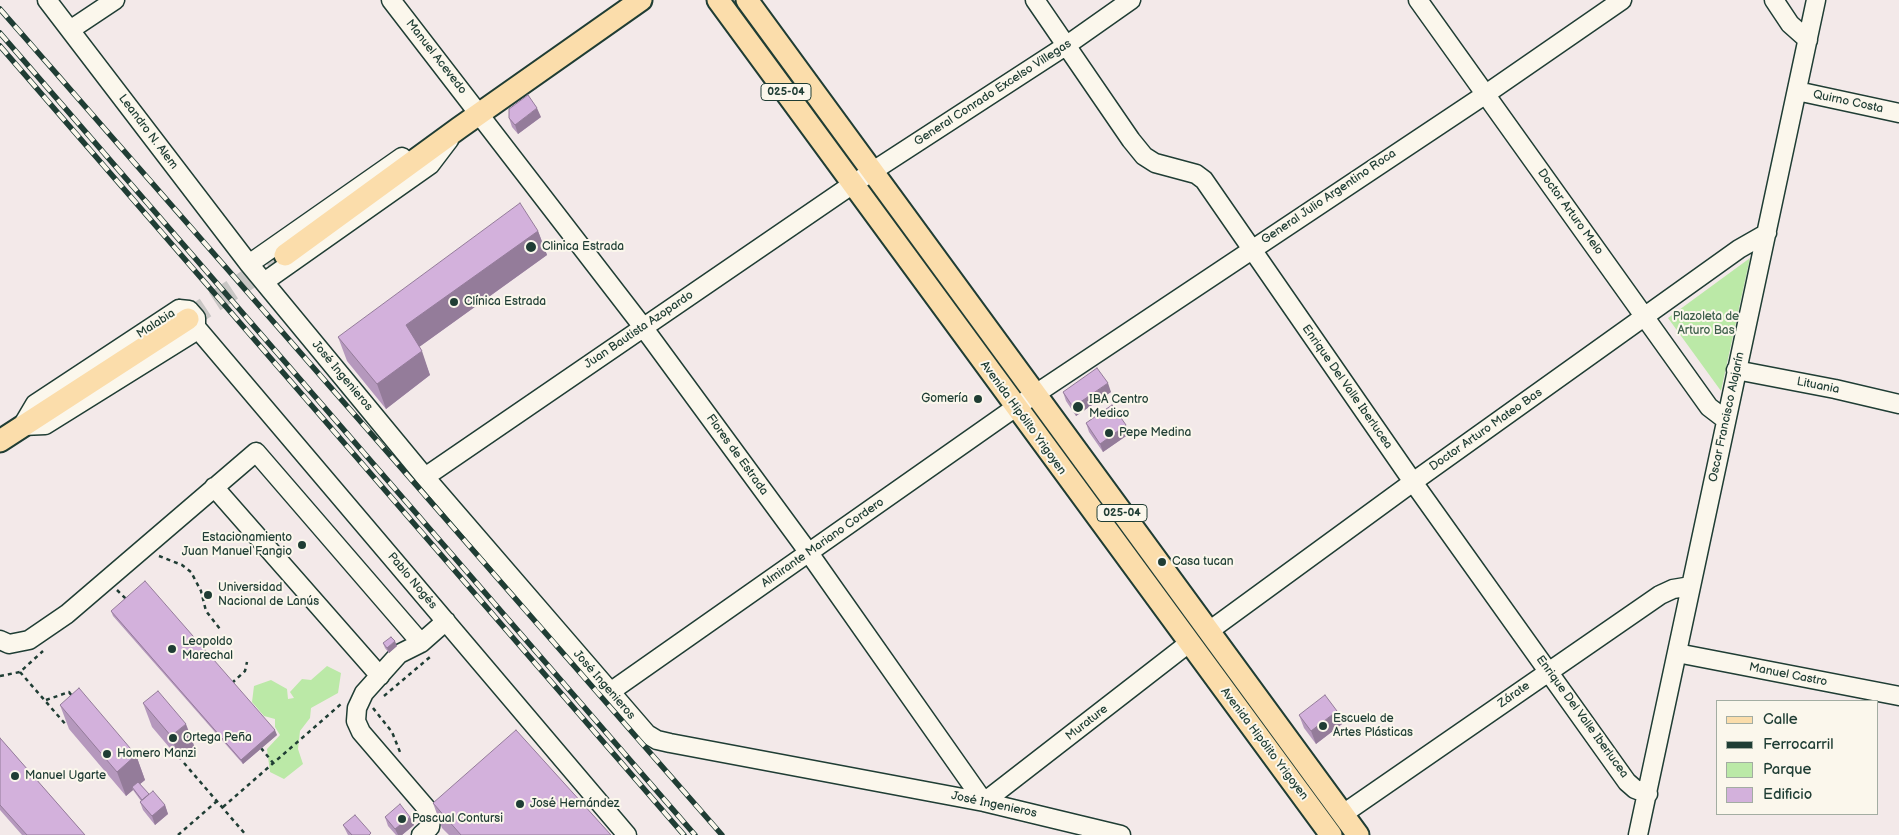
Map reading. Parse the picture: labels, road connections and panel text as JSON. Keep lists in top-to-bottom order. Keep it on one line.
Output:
{"streets":{"main road":["025-04","Malabia","Avenida Hipólito Yrigoyen"],"street":["Manuel Acevedo","General Conrado Excelso Villegas","Quirno Costa","Leandro N. Alem","General Julio Argentino Roca","Doctor Arturo Melo","Juan Bautista Azopardo","José Ingenieros","Lituania","Enrique Del Valle Iberlucea","Oscar Francisco Alajarín","Doctor Arturo Mateo Bas","Flores de Estrada","Almirante Mariano Cordero","Pablo Nogés","Manuel Castro","Zárate","Murature"]},"crossings":[["Manuel Acevedo","Flores de Estrada"],["General Conrado Excelso Villegas","Juan Bautista Azopardo"],["General Conrado Excelso Villegas","Enrique Del Valle Iberlucea"],["General Conrado Excelso Villegas","Avenida Hipólito Yrigoyen"],["Quirno Costa","Oscar Francisco Alajarín"],["Leandro N. Alem","José Ingenieros"],["General Julio Argentino Roca","Doctor Arturo Melo"],["General Julio Argentino Roca","Enrique Del Valle Iberlucea"],["General Julio Argentino Roca","Avenida Hipólito Yrigoyen"],["General Julio Argentino Roca","Almirante Mariano Cordero"],["Doctor Arturo Melo","Oscar Francisco Alajarín"],["Doctor Arturo Melo","Doctor Arturo Mateo Bas"],["Malabia","Pablo Nogés"],["Juan Bautista Azopardo","José Ingenieros"],["Juan Bautista Azopardo","Avenida Hipólito Yrigoyen"],["Juan Bautista Azopardo","Flores de Estrada"],["José Ingenieros","Flores de Estrada"],["José Ingenieros","Almirante Mariano Cordero"],["José Ingenieros","Murature"],["Lituania","Oscar Francisco Alajarín"],["Enrique Del Valle Iberlucea","Oscar Francisco Alajarín"],["Enrique Del Valle Iberlucea","Doctor Arturo Mateo Bas"],["Enrique Del Valle Iberlucea","Zárate"],["Oscar Francisco Alajarín","Doctor Arturo Mateo Bas"],["Oscar Francisco Alajarín","Manuel Castro"],["Oscar Francisco Alajarín","Zárate"],["Avenida Hipólito Yrigoyen","Doctor Arturo Mateo Bas"],["Avenida Hipólito Yrigoyen","Almirante Mariano Cordero"],["Avenida Hipólito Yrigoyen","Zárate"],["Avenida Hipólito Yrigoyen","Murature"],["Flores de Estrada","Almirante Mariano Cordero"],["Flores de Estrada","Murature"]],"parks":["Plazoleta de Arturo Bas"],"places":["Clinica Estrada","Clínica Estrada","Gomería","IBA Centro Medico","Pepe Medina","Estacionamiento Juan Manuel Fangio","Casa tucan","Universidad Nacional de Lanús","Leopoldo Marechal","Escuela de Artes Plásticas","Ortega Peña","Homero Manzi","Manuel Ugarte","José Hernández","Pascual Contursi"],"legend":["Calle","Ferrocarril","Parque","Edificio"]}
